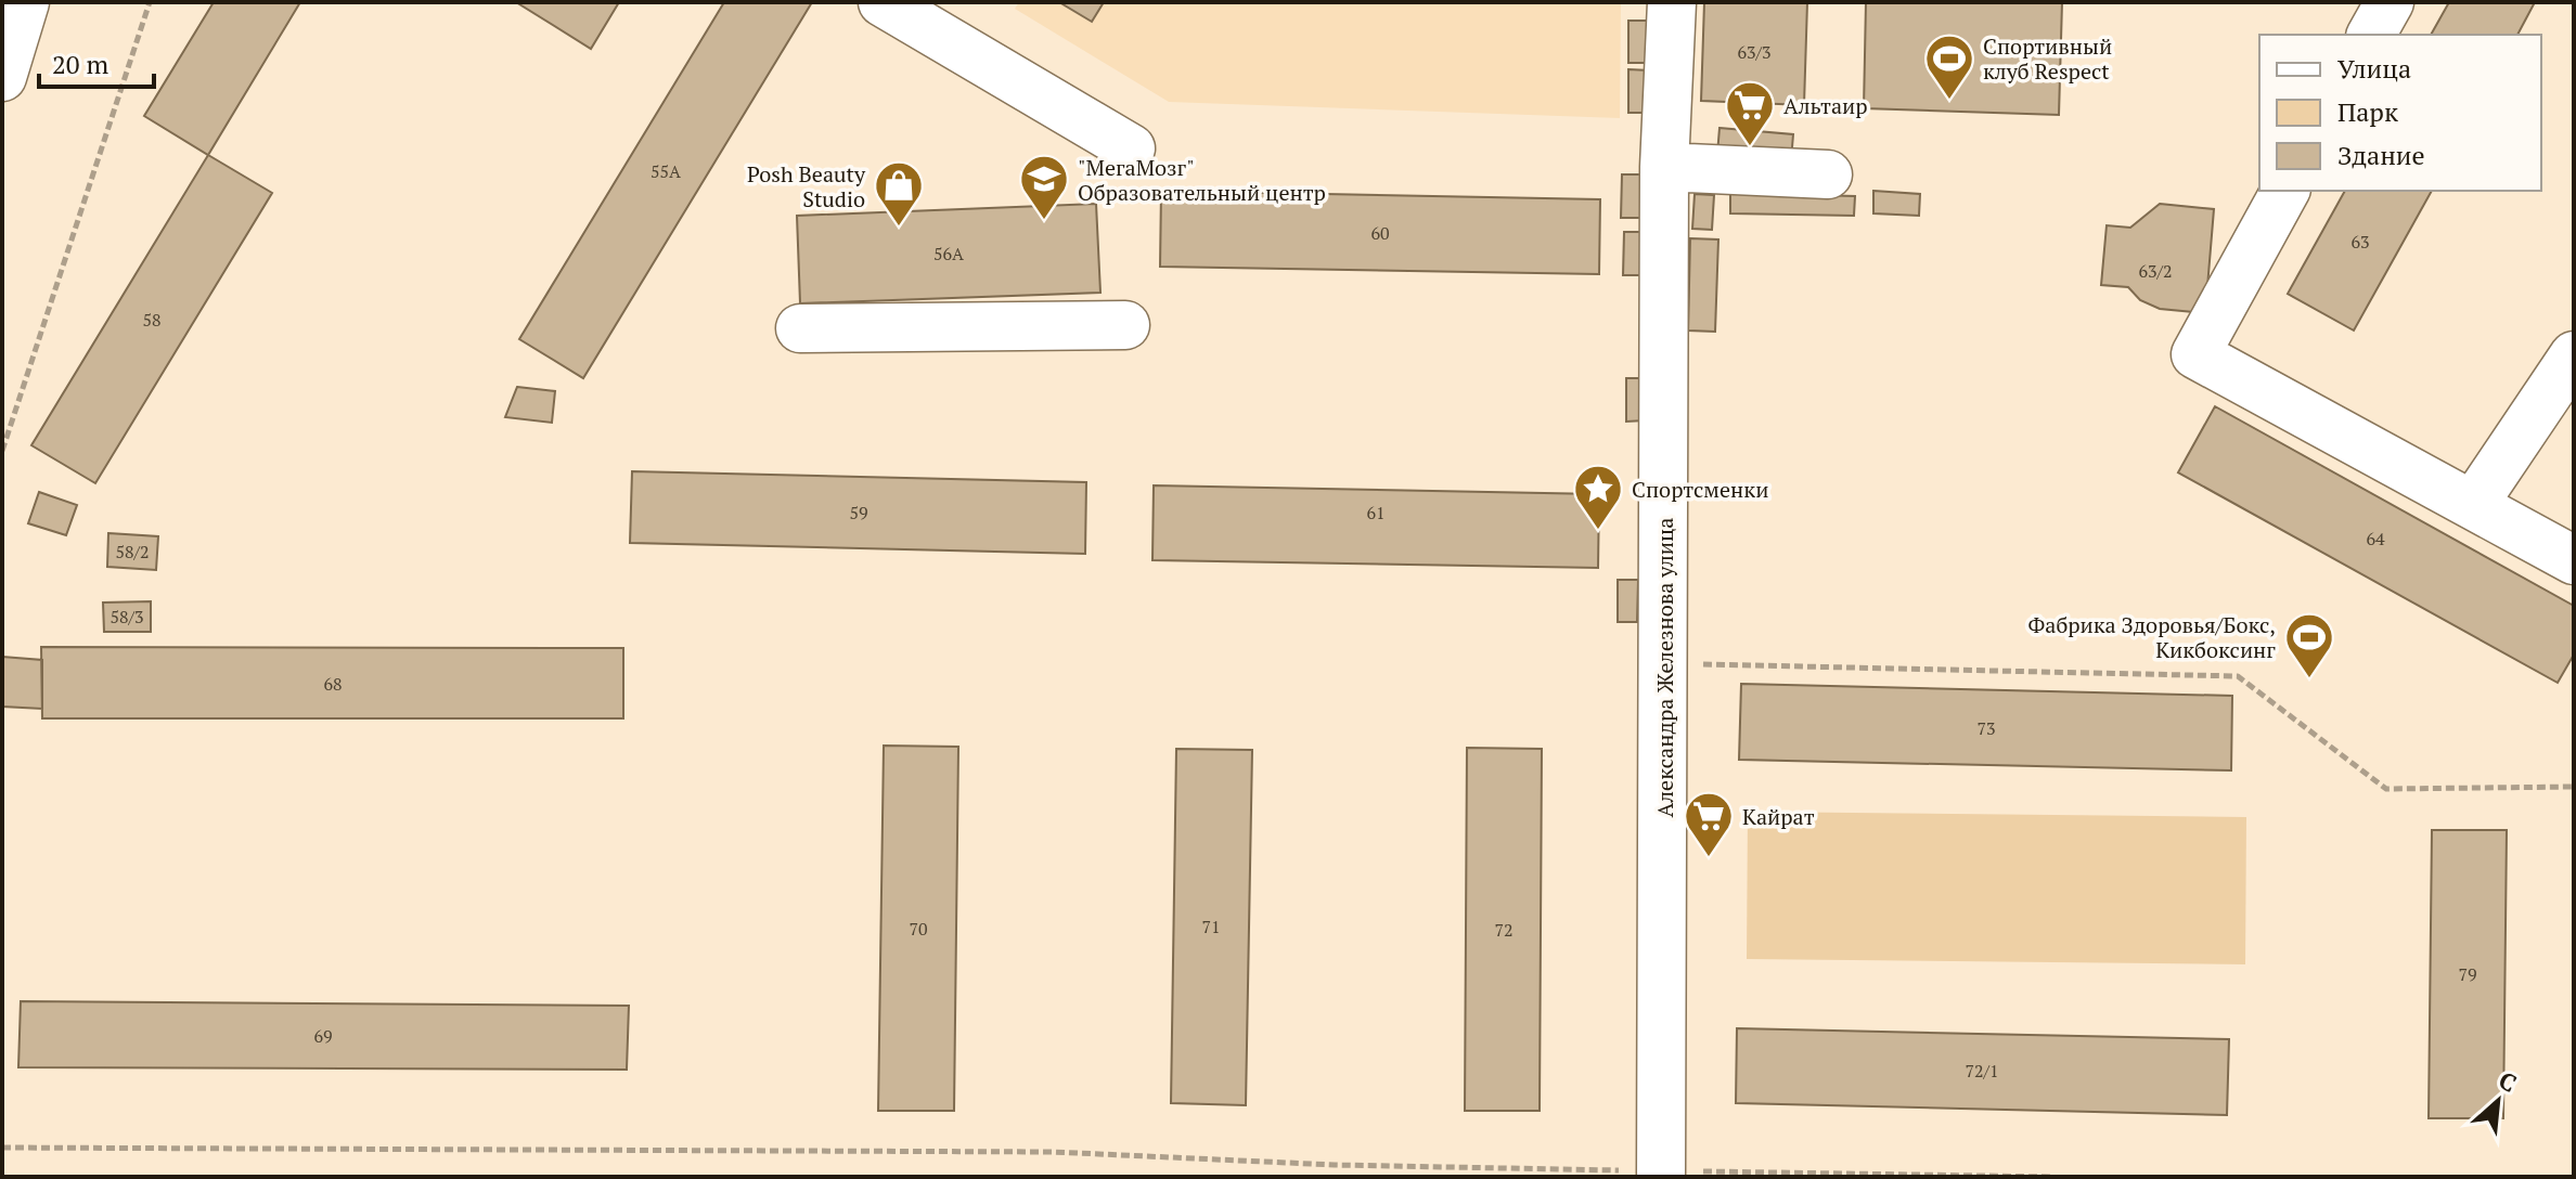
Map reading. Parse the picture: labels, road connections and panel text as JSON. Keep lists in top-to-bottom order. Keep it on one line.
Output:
{"streets":{"street":["Александра Железнова улица"]},"places":{"sports":["Спортивный клуб Respect","Фабрика Здоровья/Бокс, Кикбоксинг"],"supermarket":["Альтаир","Кайрат"],"school or university":["\"МегаМозг\" Образовательный центр"],"shop":["Posh Beauty Studio"],"place":["Спортсменки"]},"house_numbers":["63/3","55А","60","63","56А","63/2","58","59","61","64","58/2","58/3","68","73","71","70","72","79","69","72/1"],"legend":["Улица","Парк","Здание"],"scale_bar":"20 m","north":"top right"}
